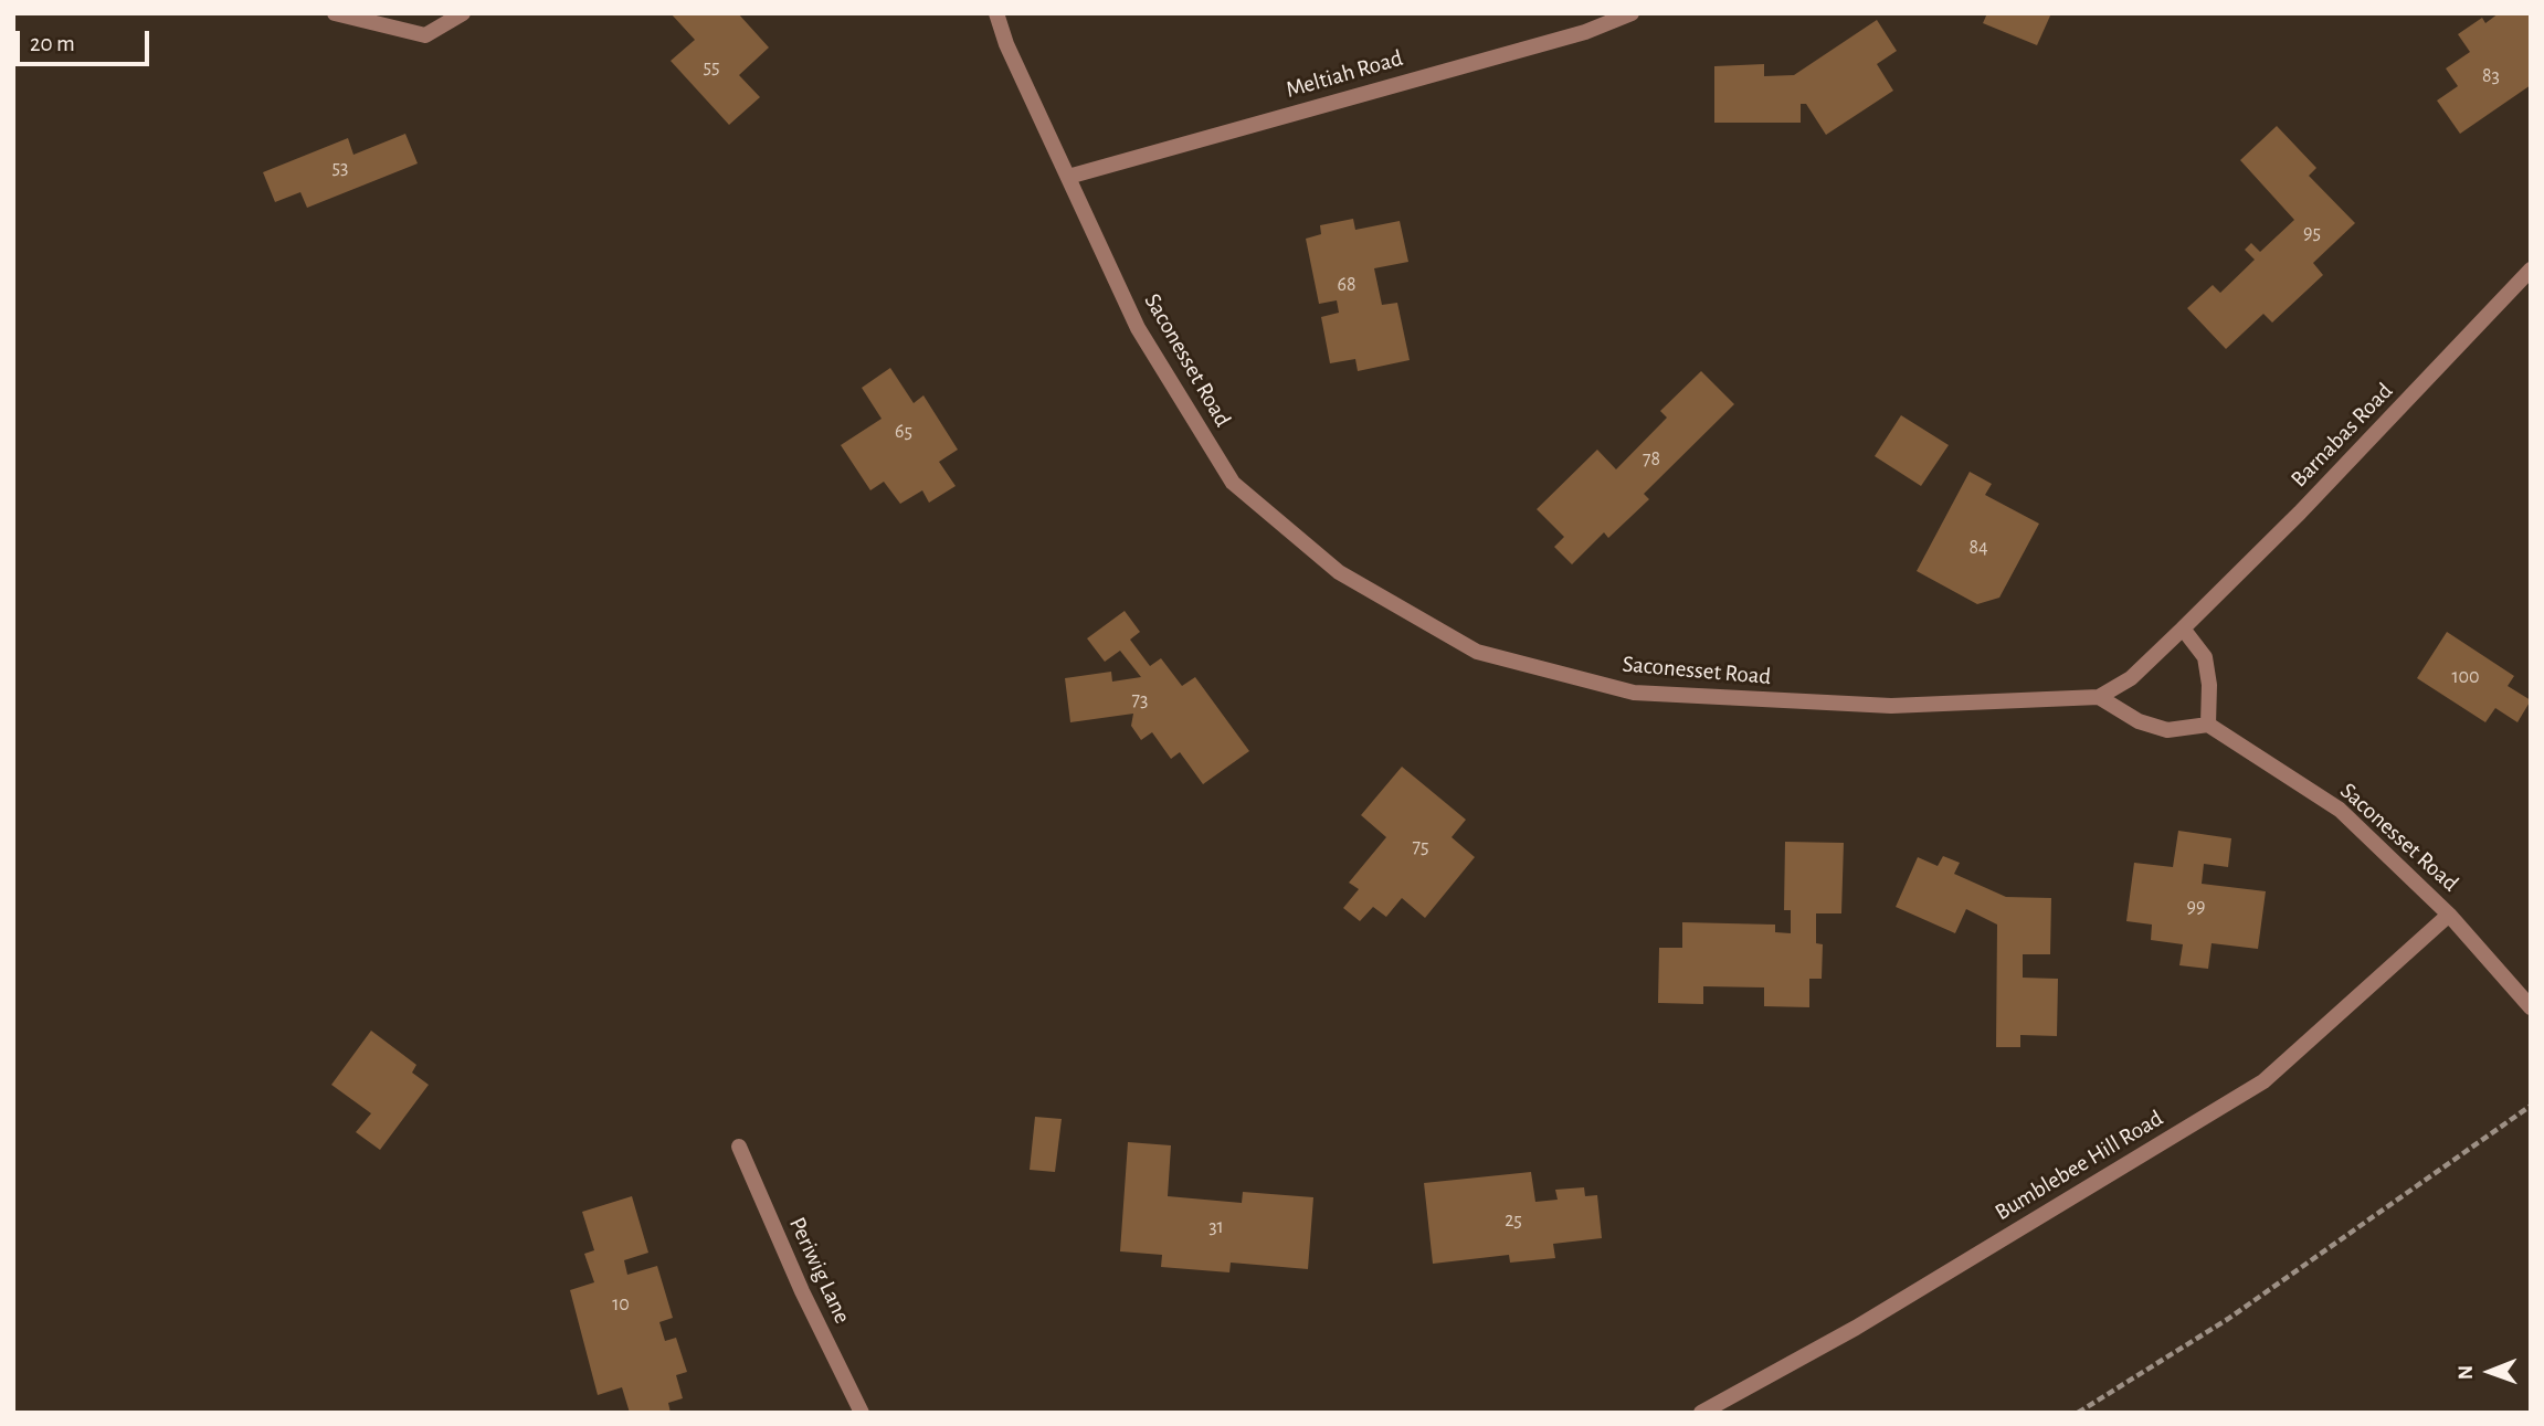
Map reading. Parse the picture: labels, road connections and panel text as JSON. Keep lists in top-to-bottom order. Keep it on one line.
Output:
{"streets":{"street":["Meltiah Road","Saconesset Road","Barnabas Road","Bumblebee Hill Road","Periwig Lane"]},"crossings":[["Meltiah Road","Saconesset Road"],["Saconesset Road","Barnabas Road"],["Saconesset Road","Bumblebee Hill Road"]],"house_numbers":["55","83","53","95","68","65","78","84","100","73","75","99","25","31","10"],"scale_bar":"20 m","north":"left"}
